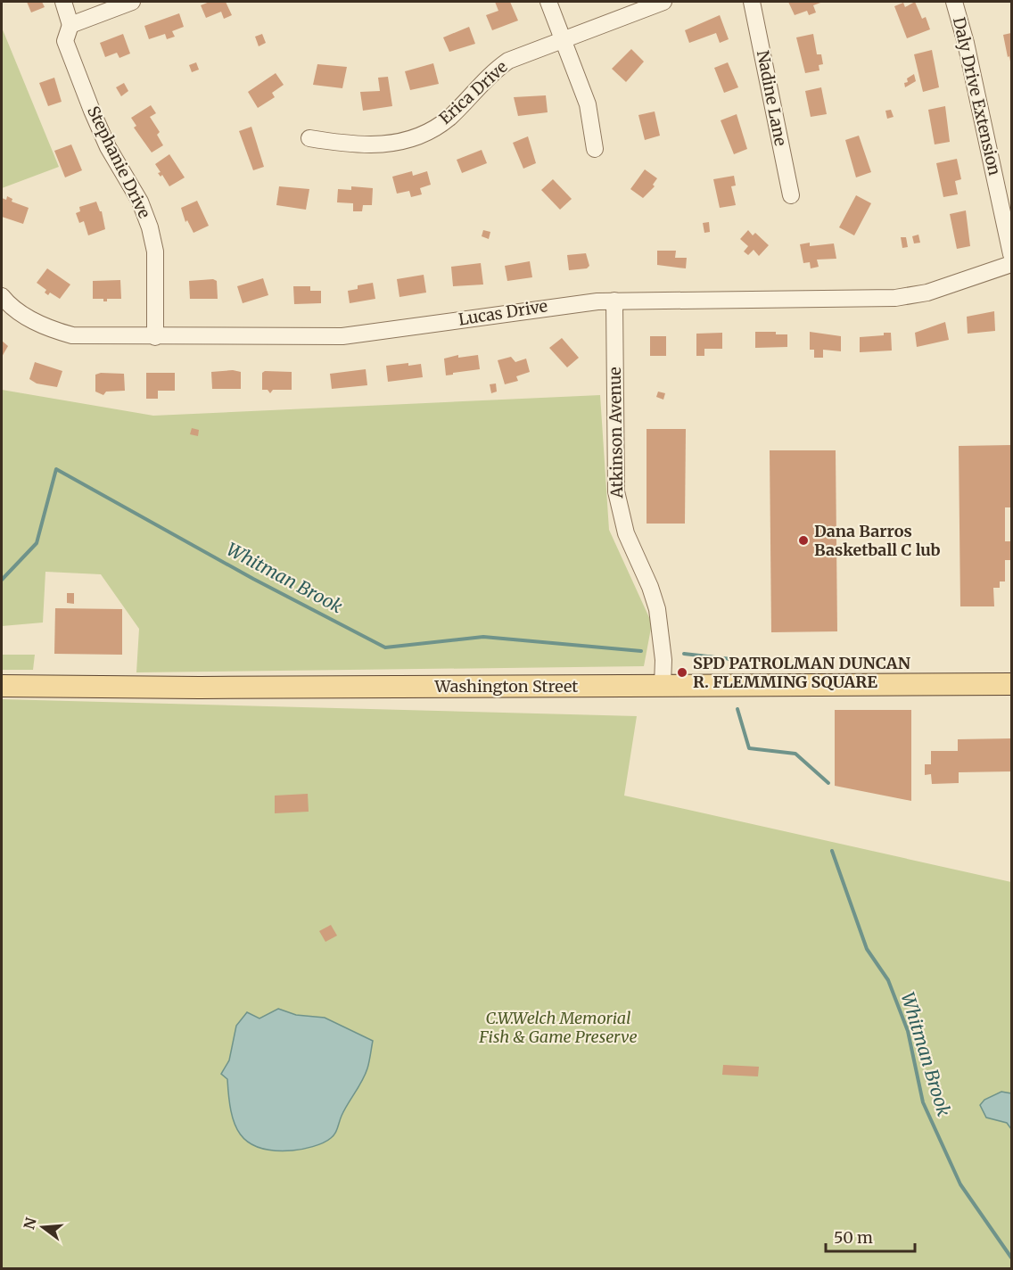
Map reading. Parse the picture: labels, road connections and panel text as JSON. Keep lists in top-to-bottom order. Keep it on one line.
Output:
{"streets":{"main road":["Washington Street"],"street":["Erica Drive","Daly Drive Extension","Nadine Lane","Stephanie Drive","Lucas Drive","Atkinson Avenue"]},"crossings":[["Stephanie Drive","Lucas Drive"],["Lucas Drive","Atkinson Avenue"],["Atkinson Avenue","Washington Street"]],"water":["Whitman Brook"],"parks":["C.W.Welch Memorial Fish & Game Preserve"],"places":["Dana Barros Basketball C lub","SPD PATROLMAN DUNCAN R. FLEMMING SQUARE"],"scale_bar":"50 m","north":"left"}
